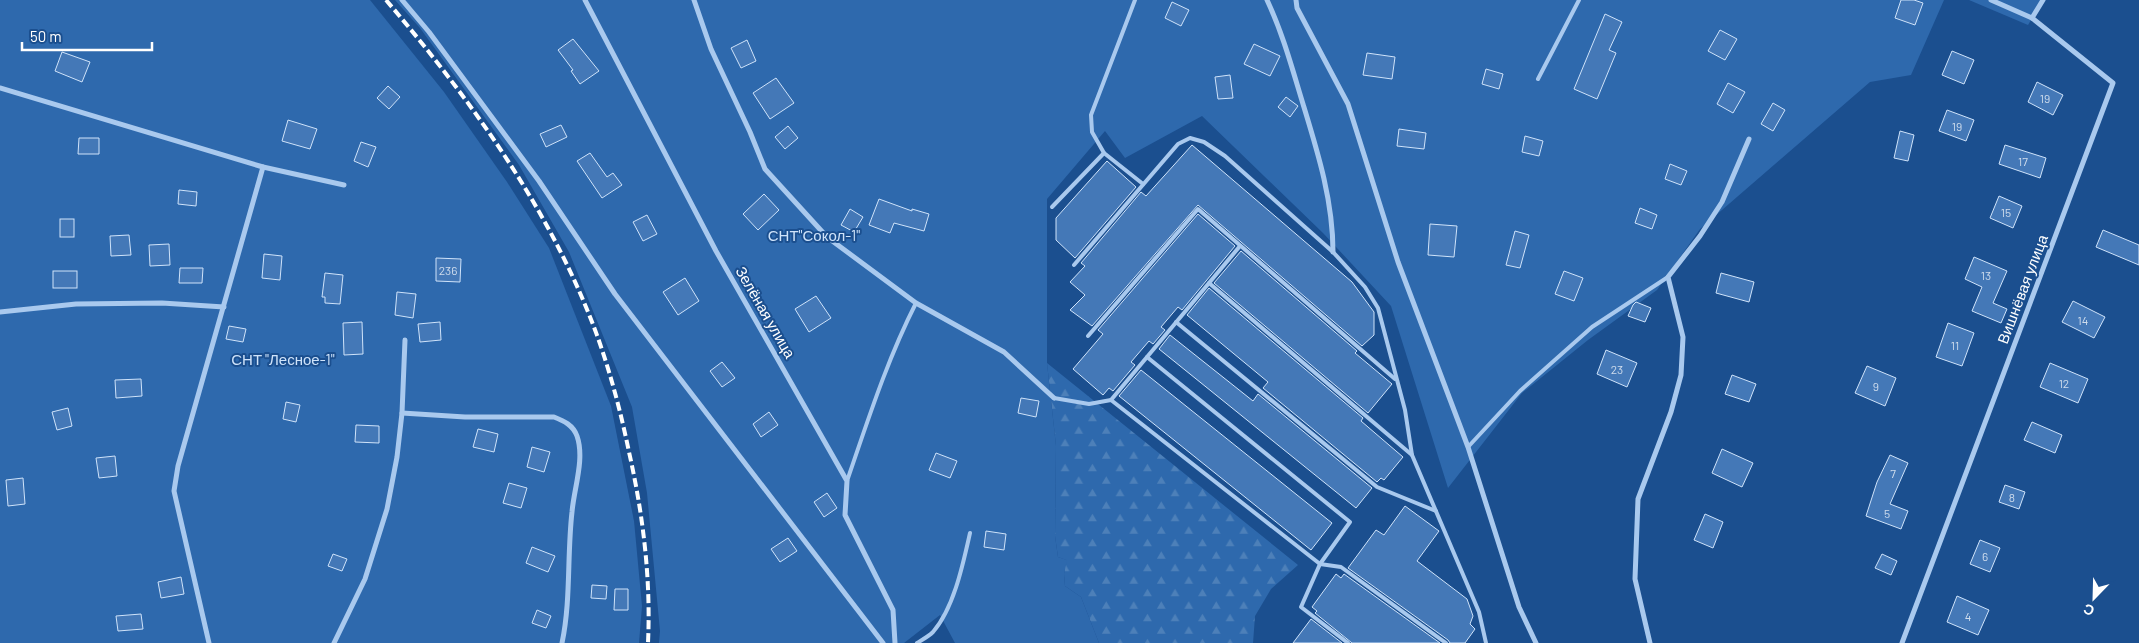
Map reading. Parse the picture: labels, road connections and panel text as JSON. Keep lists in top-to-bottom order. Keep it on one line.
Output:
{"streets":{"street":["Вишнёвая улица","Зелёная улица"]},"parks":["СНТ\"Сокол-1\"","СНТ \"Лесное-1\""],"house_numbers":["19","19","17","15","236","13","14","11","23","12","9","7","8","5","6","4"],"scale_bar":"50 m","north":"bottom left"}
